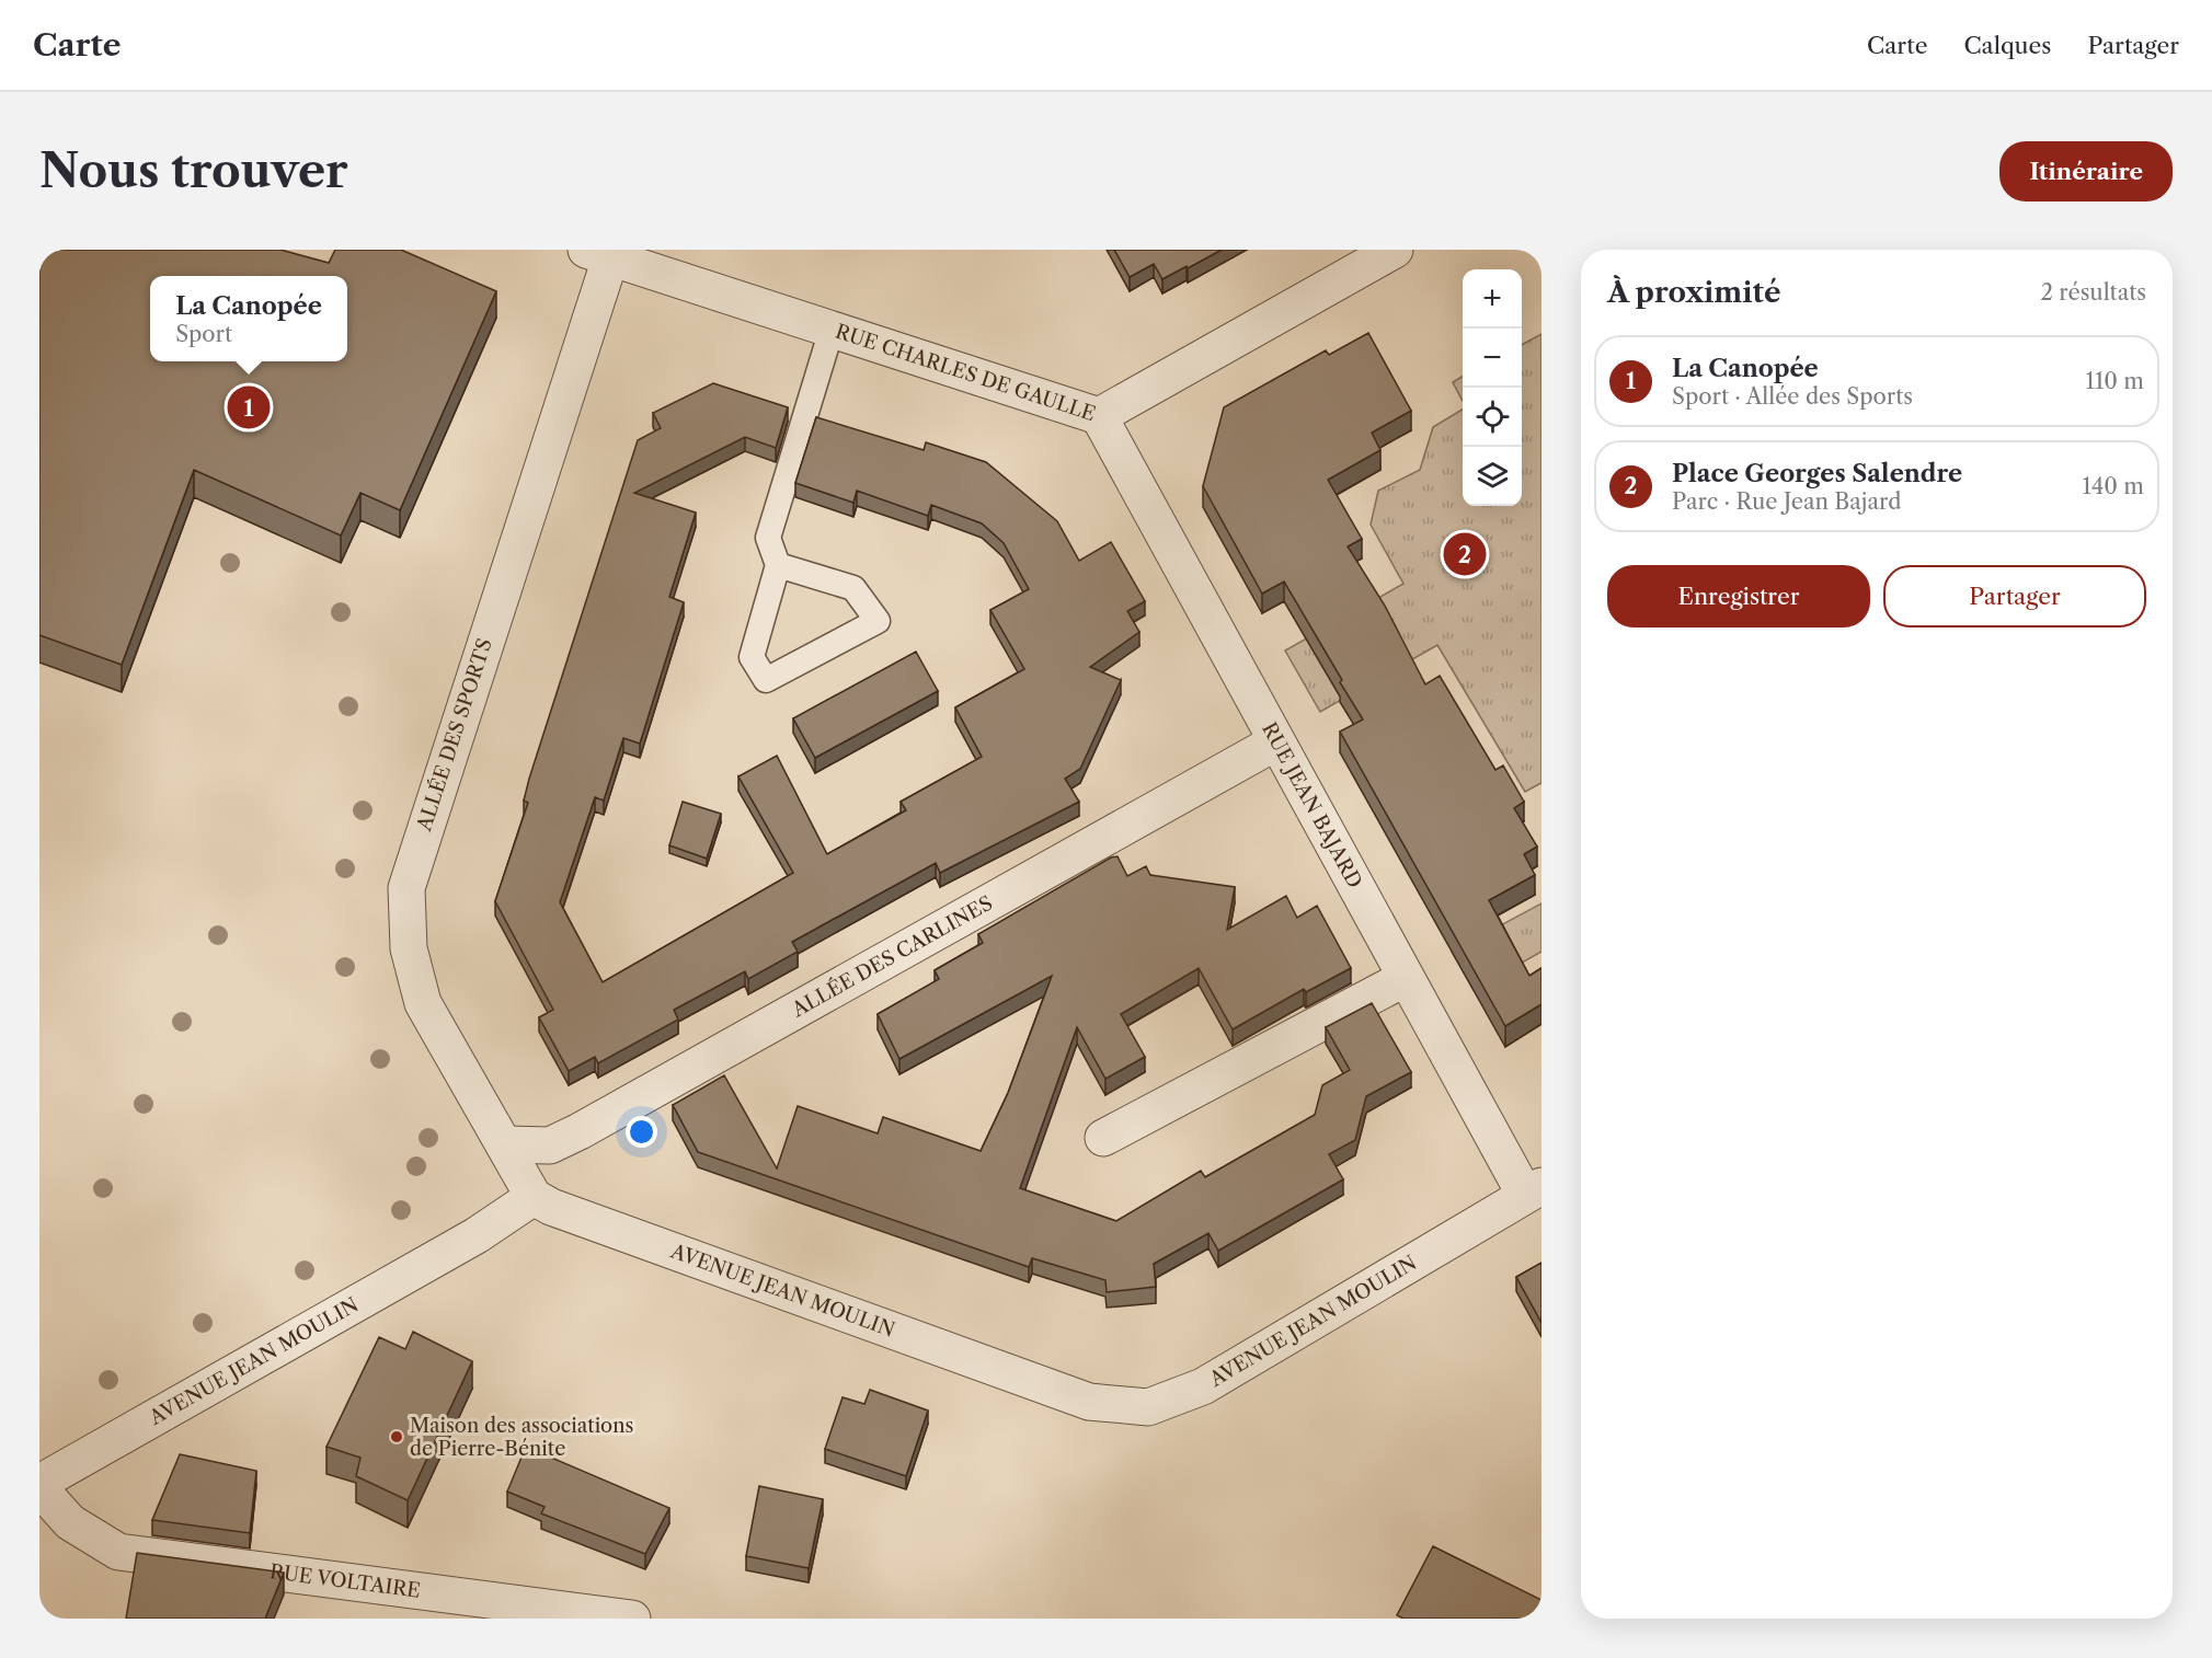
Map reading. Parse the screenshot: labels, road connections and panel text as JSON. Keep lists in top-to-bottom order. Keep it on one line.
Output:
{"streets":{"street":["RUE CHARLES DE GAULLE","ALLÉE DES SPORTS","RUE JEAN BAJARD","ALLÉE DES CARLINES","AVENUE JEAN MOULIN","RUE VOLTAIRE"]},"crossings":[["RUE CHARLES DE GAULLE","ALLÉE DES SPORTS"],["RUE CHARLES DE GAULLE","RUE JEAN BAJARD"],["ALLÉE DES SPORTS","ALLÉE DES CARLINES"],["ALLÉE DES SPORTS","AVENUE JEAN MOULIN"],["RUE JEAN BAJARD","ALLÉE DES CARLINES"],["RUE JEAN BAJARD","AVENUE JEAN MOULIN"]],"places":["Maison des associations de Pierre-Bénite"],"page":{"header":"Carte","nav":["Carte","Calques","Partager"],"buttons":["Itinéraire",["Enregistrer","Partager"]],"title":"Nous trouver","heading":["À proximité","2 résultats"],"map_buttons":["+","−"],"popup":["La Canopée","Sport"],"list":[{"mark":"1","name":"La Canopée","note":"Sport · Allée des Sports","value":"110 m"},{"mark":"2","name":"Place Georges Salendre","note":"Parc · Rue Jean Bajard","value":"140 m"}],"pins":["1","2"]}}
